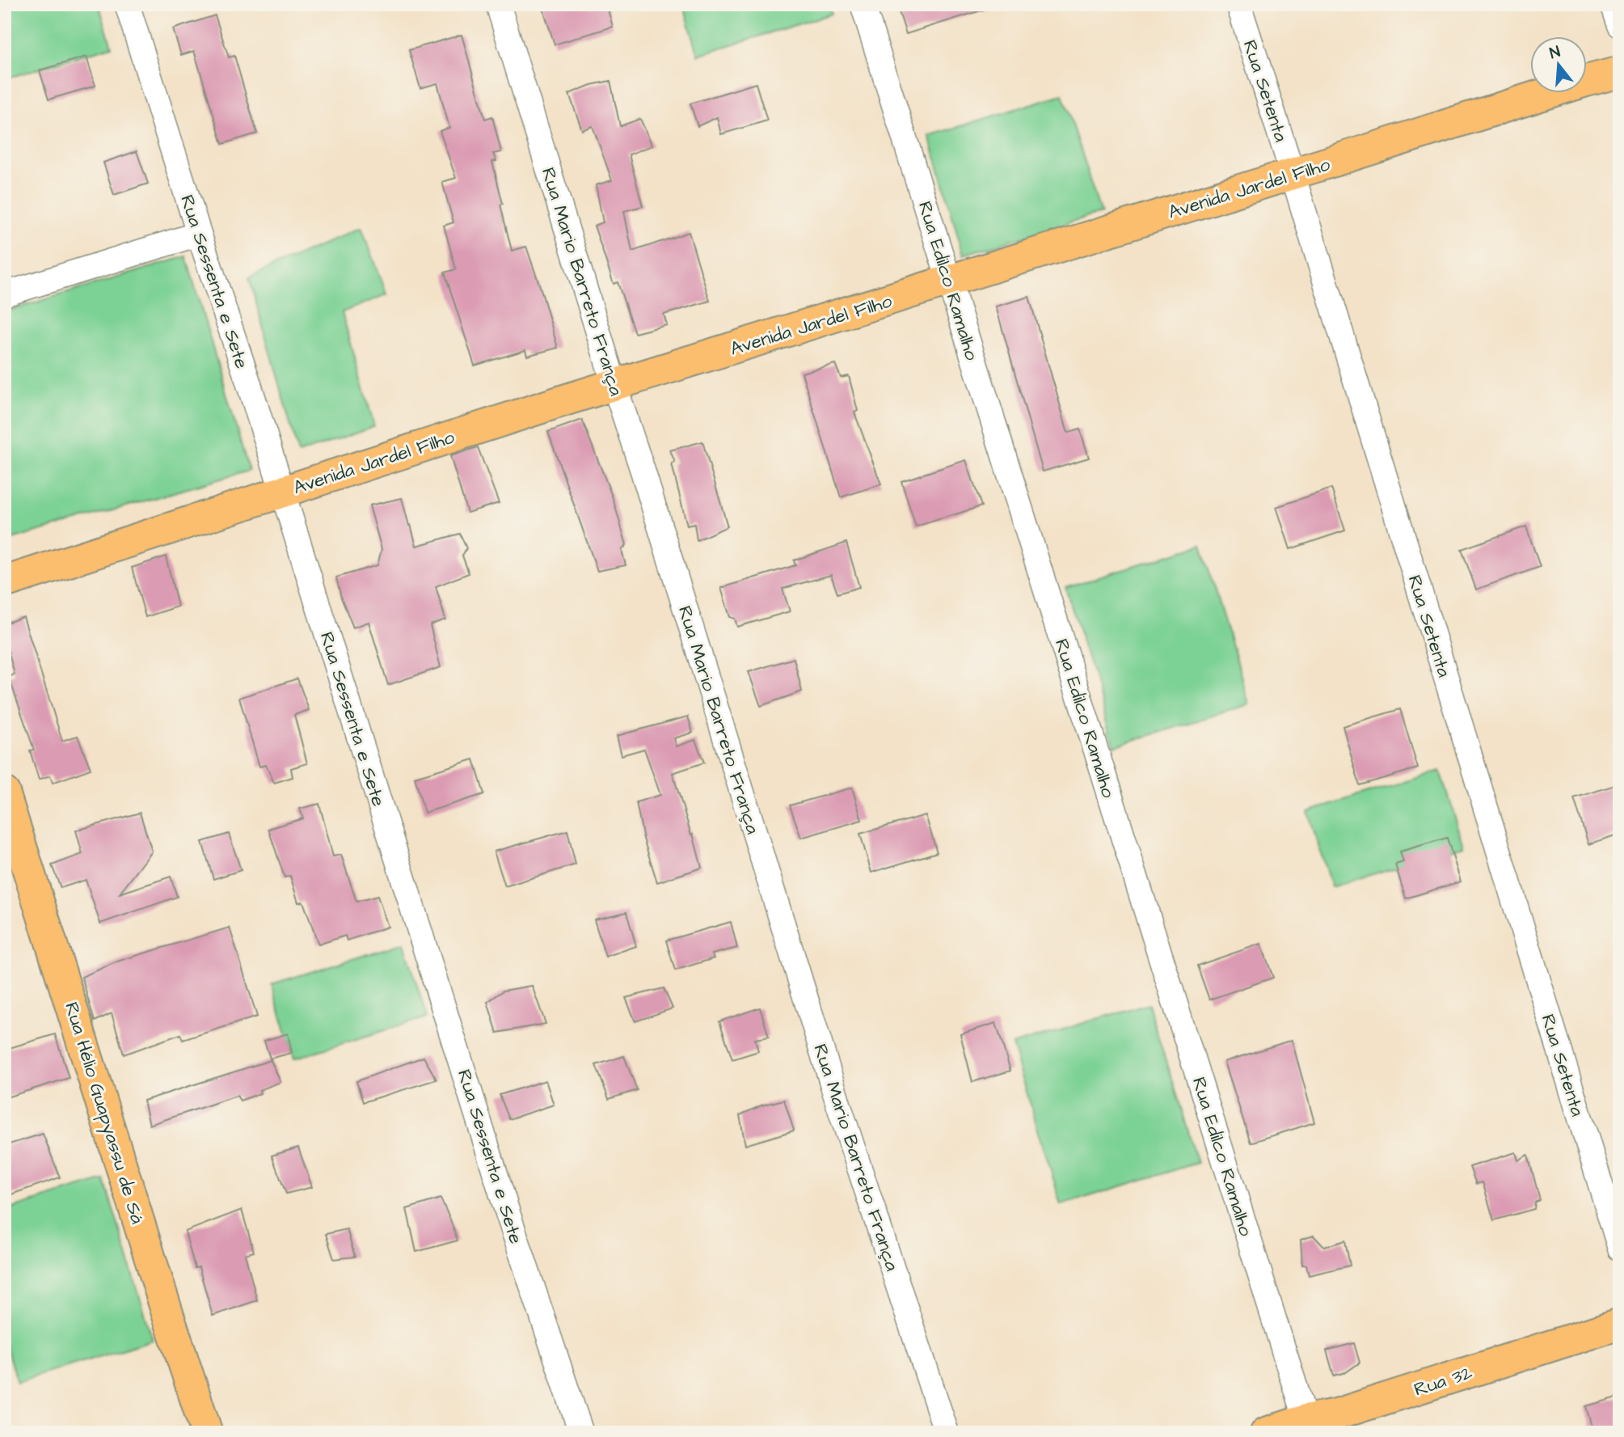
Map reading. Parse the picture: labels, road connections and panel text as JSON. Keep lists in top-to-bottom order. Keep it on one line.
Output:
{"streets":{"main road":["Avenida Jardel Filho","Rua Hélio Guapyassu de Sá","Rua 32"],"street":["Rua Setenta","Rua Edilco Ramalho","Rua Sessenta e Sete","Rua Mario Barreto França"]},"crossings":[["Rua Setenta","Avenida Jardel Filho"],["Avenida Jardel Filho","Rua Edilco Ramalho"],["Avenida Jardel Filho","Rua Sessenta e Sete"],["Avenida Jardel Filho","Rua Mario Barreto França"],["Rua Edilco Ramalho","Rua 32"]],"north":"top"}
